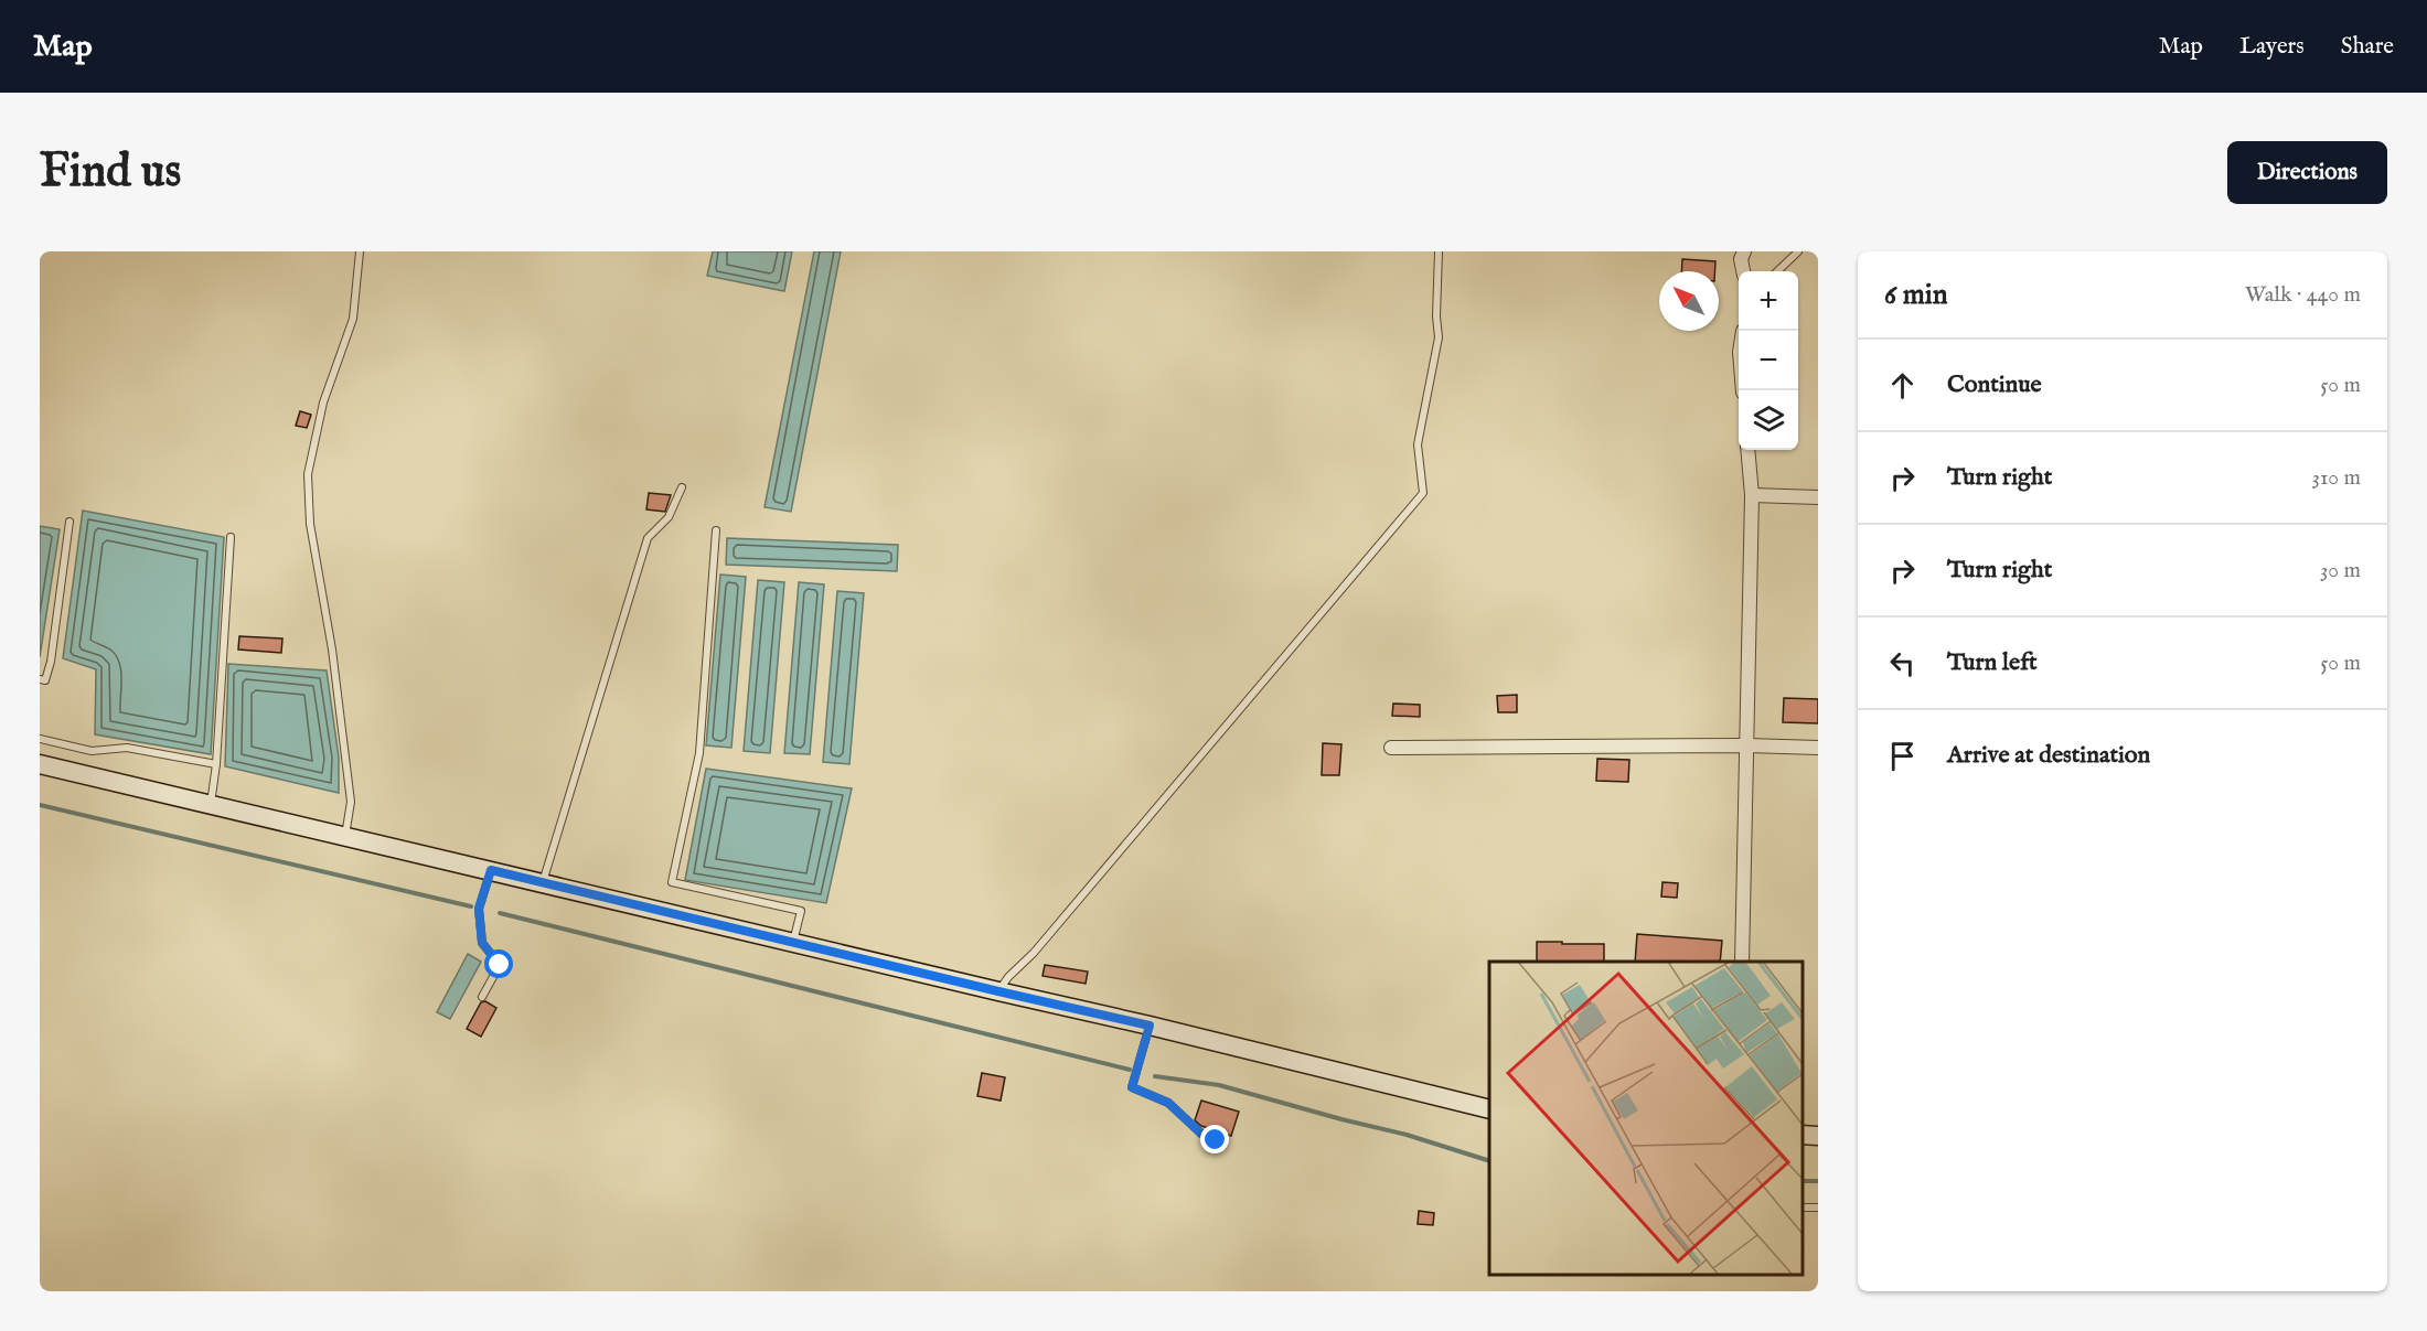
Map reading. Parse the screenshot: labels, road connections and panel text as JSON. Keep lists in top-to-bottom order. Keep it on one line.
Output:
{"north":"top left","page":{"header":"Map","nav":["Map","Layers","Share"],"buttons":"Directions","title":"Find us","heading":["6 min","Walk · 440 m"],"map_buttons":["+","−"],"list":[["Continue","50 m"],["Turn right","310 m"],["Turn right","30 m"],["Turn left","50 m"],"Arrive at destination"]}}
